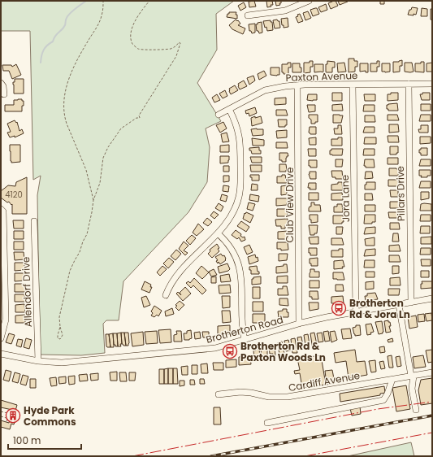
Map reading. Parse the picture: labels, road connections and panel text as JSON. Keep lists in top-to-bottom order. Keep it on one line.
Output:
{"streets":{"street":["Paxton Avenue","Pillars Drive","Jora Lane","Club View Drive","Allendorf Drive","Brotherton Road","Cardiff Avenue"]},"crossings":[["Paxton Avenue","Pillars Drive"],["Paxton Avenue","Jora Lane"],["Paxton Avenue","Club View Drive"],["Pillars Drive","Brotherton Road"],["Jora Lane","Brotherton Road"],["Club View Drive","Brotherton Road"],["Allendorf Drive","Brotherton Road"]],"places":{"bus stop":["Brotherton Rd & Jora Ln","Brotherton Rd & Paxton Woods Ln"],"building":["Hyde Park Commons"]},"house_numbers":["4120"],"scale_bar":"100 m"}
